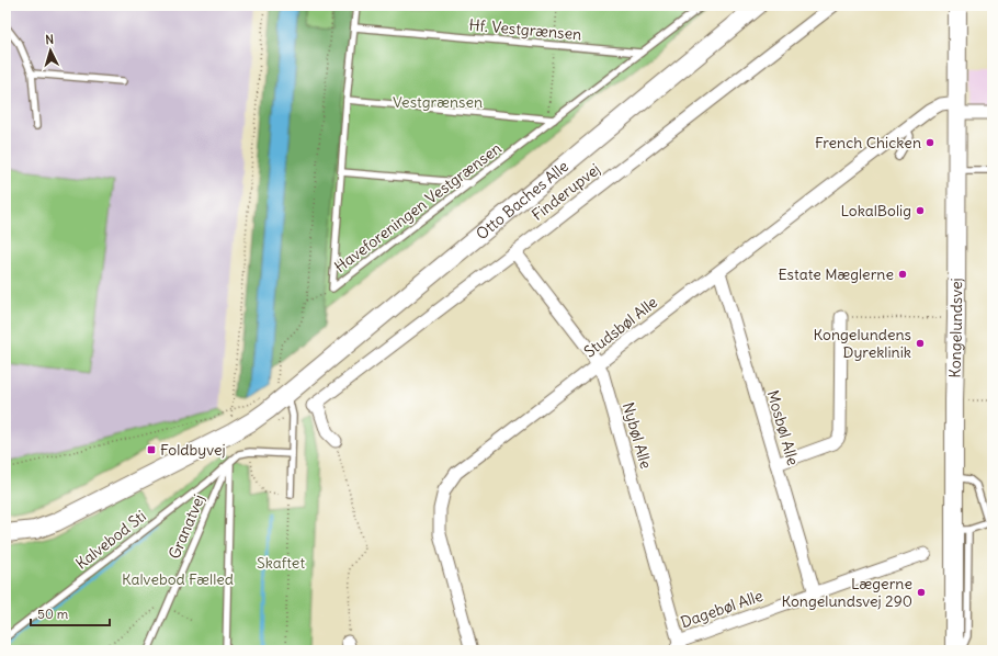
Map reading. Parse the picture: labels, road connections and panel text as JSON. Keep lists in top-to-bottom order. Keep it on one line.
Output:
{"streets":{"street":["Finderupvej","Otto Baches Alle","Studsbøl Alle","Kongelundsvej","Mosbøl Alle","Nybøl Alle","Dagebøl Alle"],"lane":["Hf. Vestgrænsen","Haveforeningen Vestgrænsen","Granatvej","Kalvebod Sti"]},"crossings":[["Hf. Vestgrænsen","Haveforeningen Vestgrænsen"],["Finderupvej","Nybøl Alle"],["Studsbøl Alle","Kongelundsvej"],["Studsbøl Alle","Mosbøl Alle"],["Studsbøl Alle","Nybøl Alle"],["Mosbøl Alle","Dagebøl Alle"],["Nybøl Alle","Dagebøl Alle"],["Granatvej","Kalvebod Sti"]],"parks":["Vestgrænsen","Skaftet","Kalvebod Fælled"],"places":{"other":["French Chicken","LokalBolig","Estate Mæglerne","Kongelundens Dyreklinik","Lægerne Kongelundsvej 290"],"transit":["Foldbyvej"]},"scale_bar":"50 m","north":"top"}
